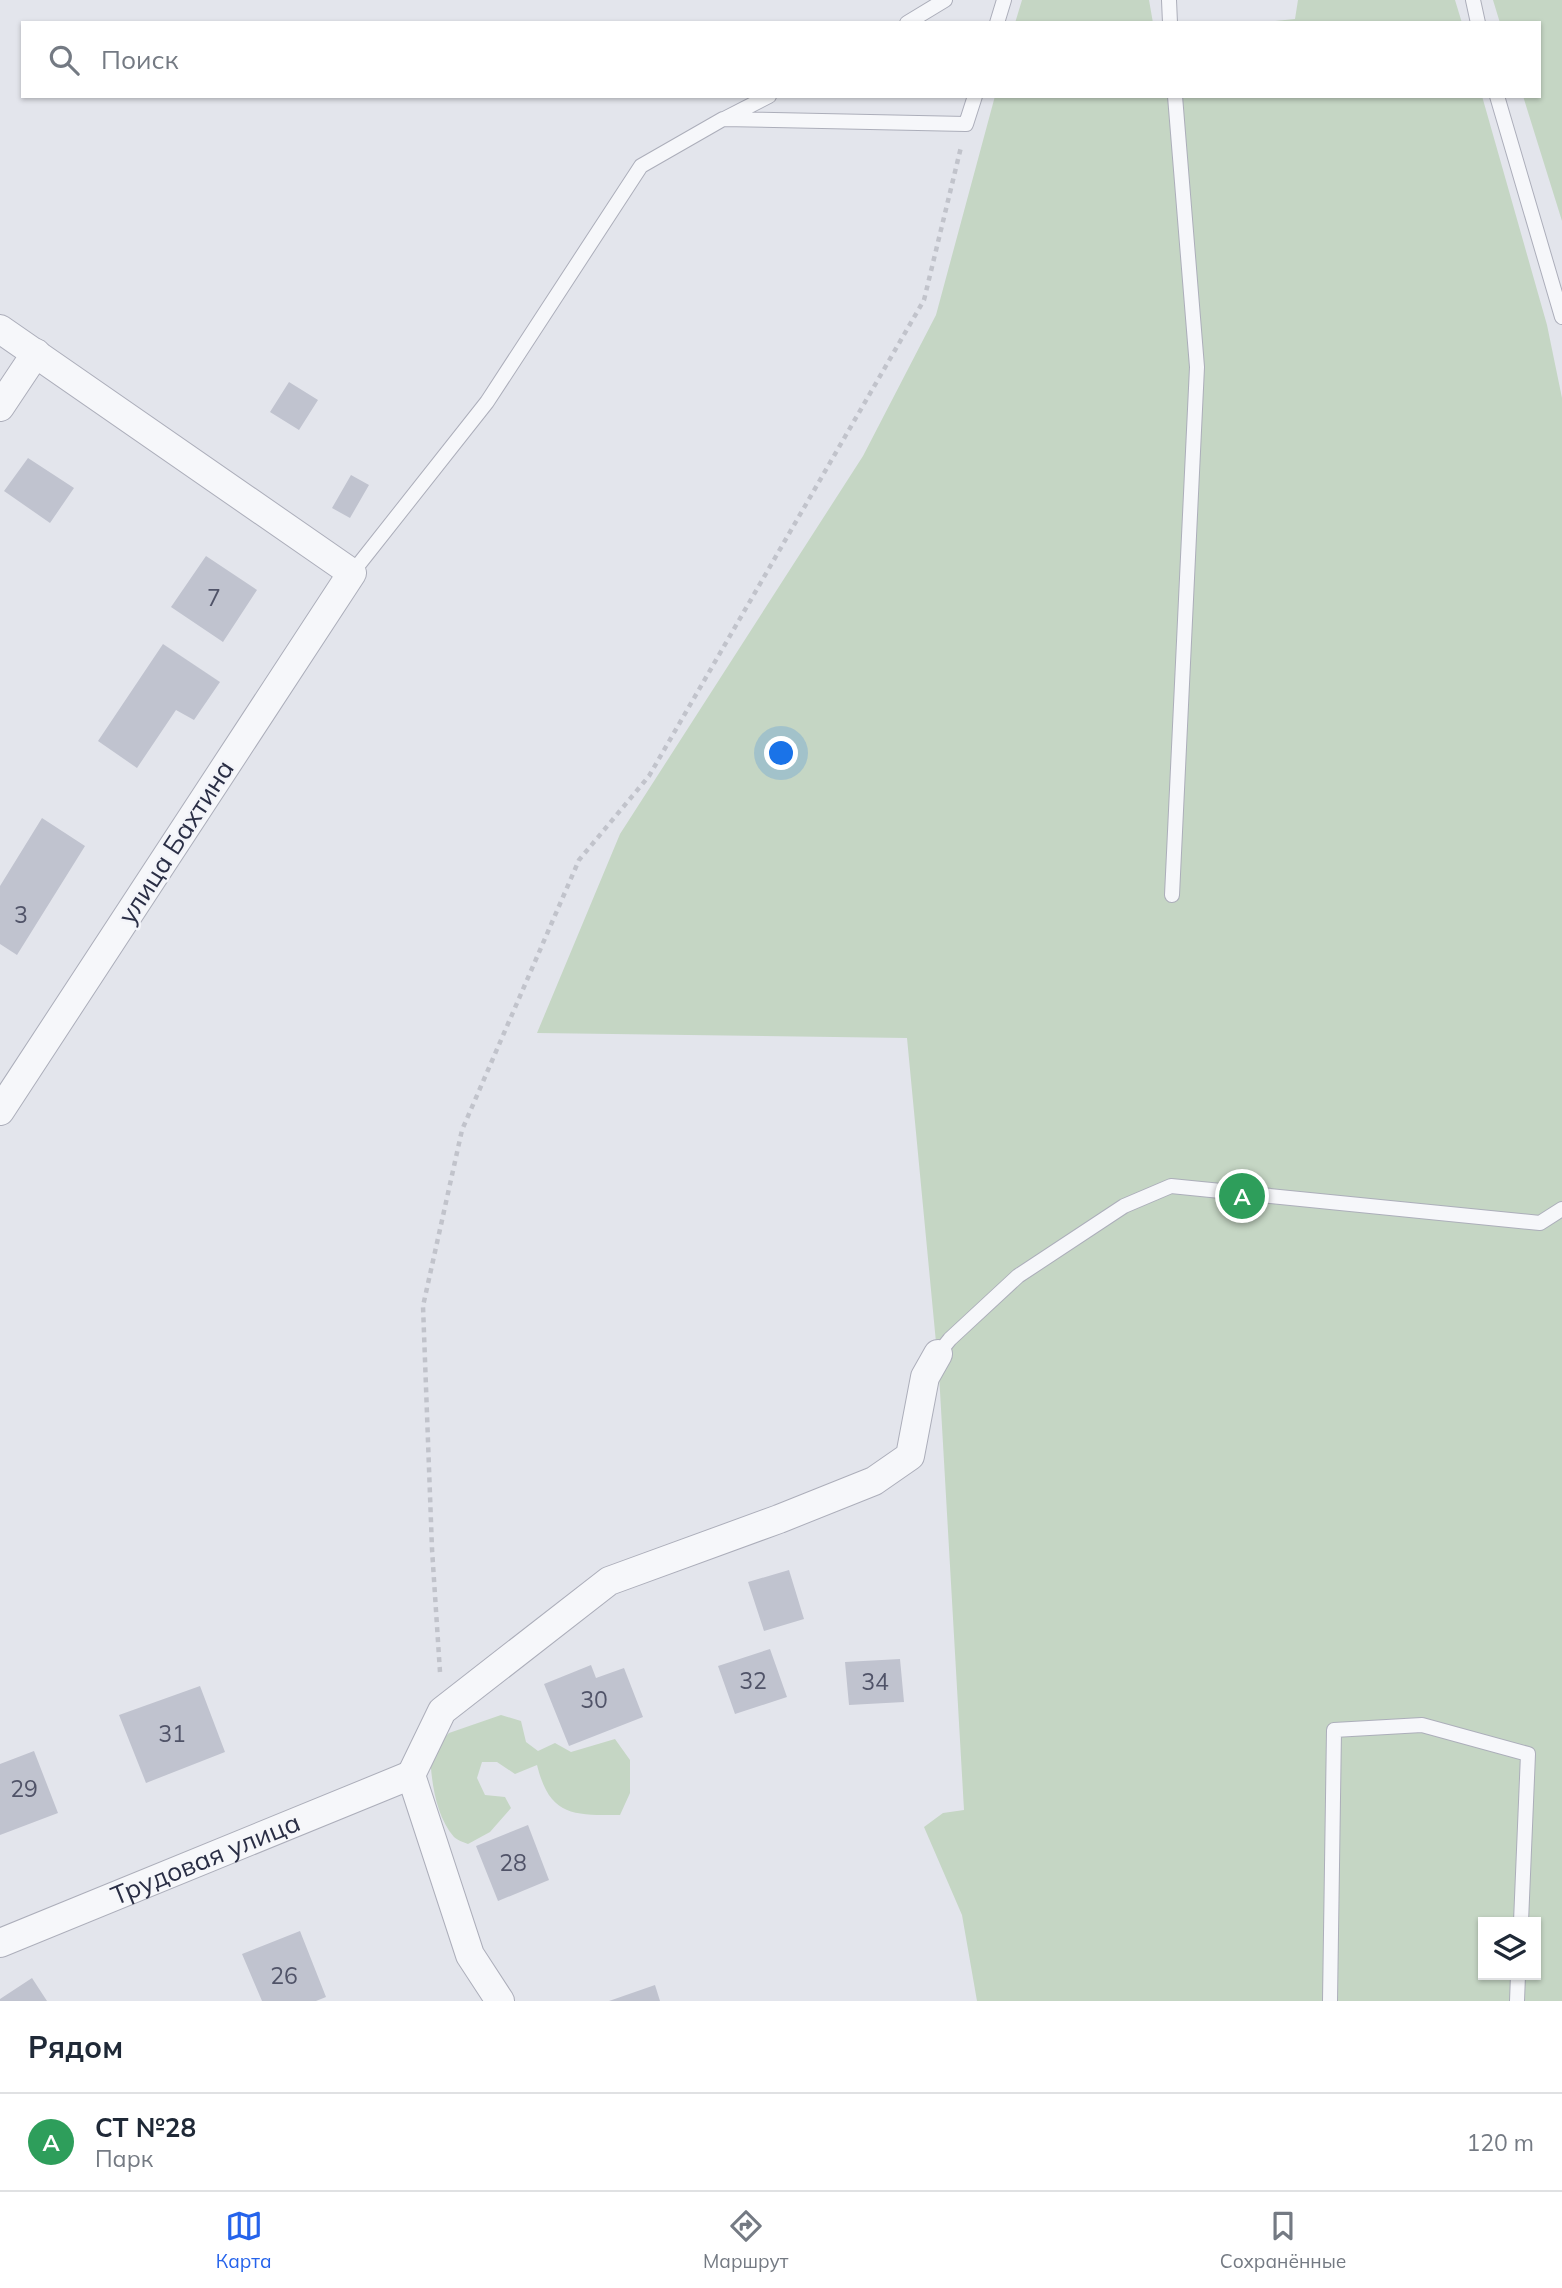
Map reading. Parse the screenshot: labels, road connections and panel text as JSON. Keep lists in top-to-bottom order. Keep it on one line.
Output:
{"streets":{"street":["улица Бахтина","Трудовая улица"]},"house_numbers":["7","3","32","34","30","31","29","28","26"],"page":{"search":"Поиск","pins":"A","heading":"Рядом","list":[{"mark":"A","name":"СТ №28","note":"Парк","value":"120 m"}],"nav":["Карта","Маршрут","Сохранённые"]}}
